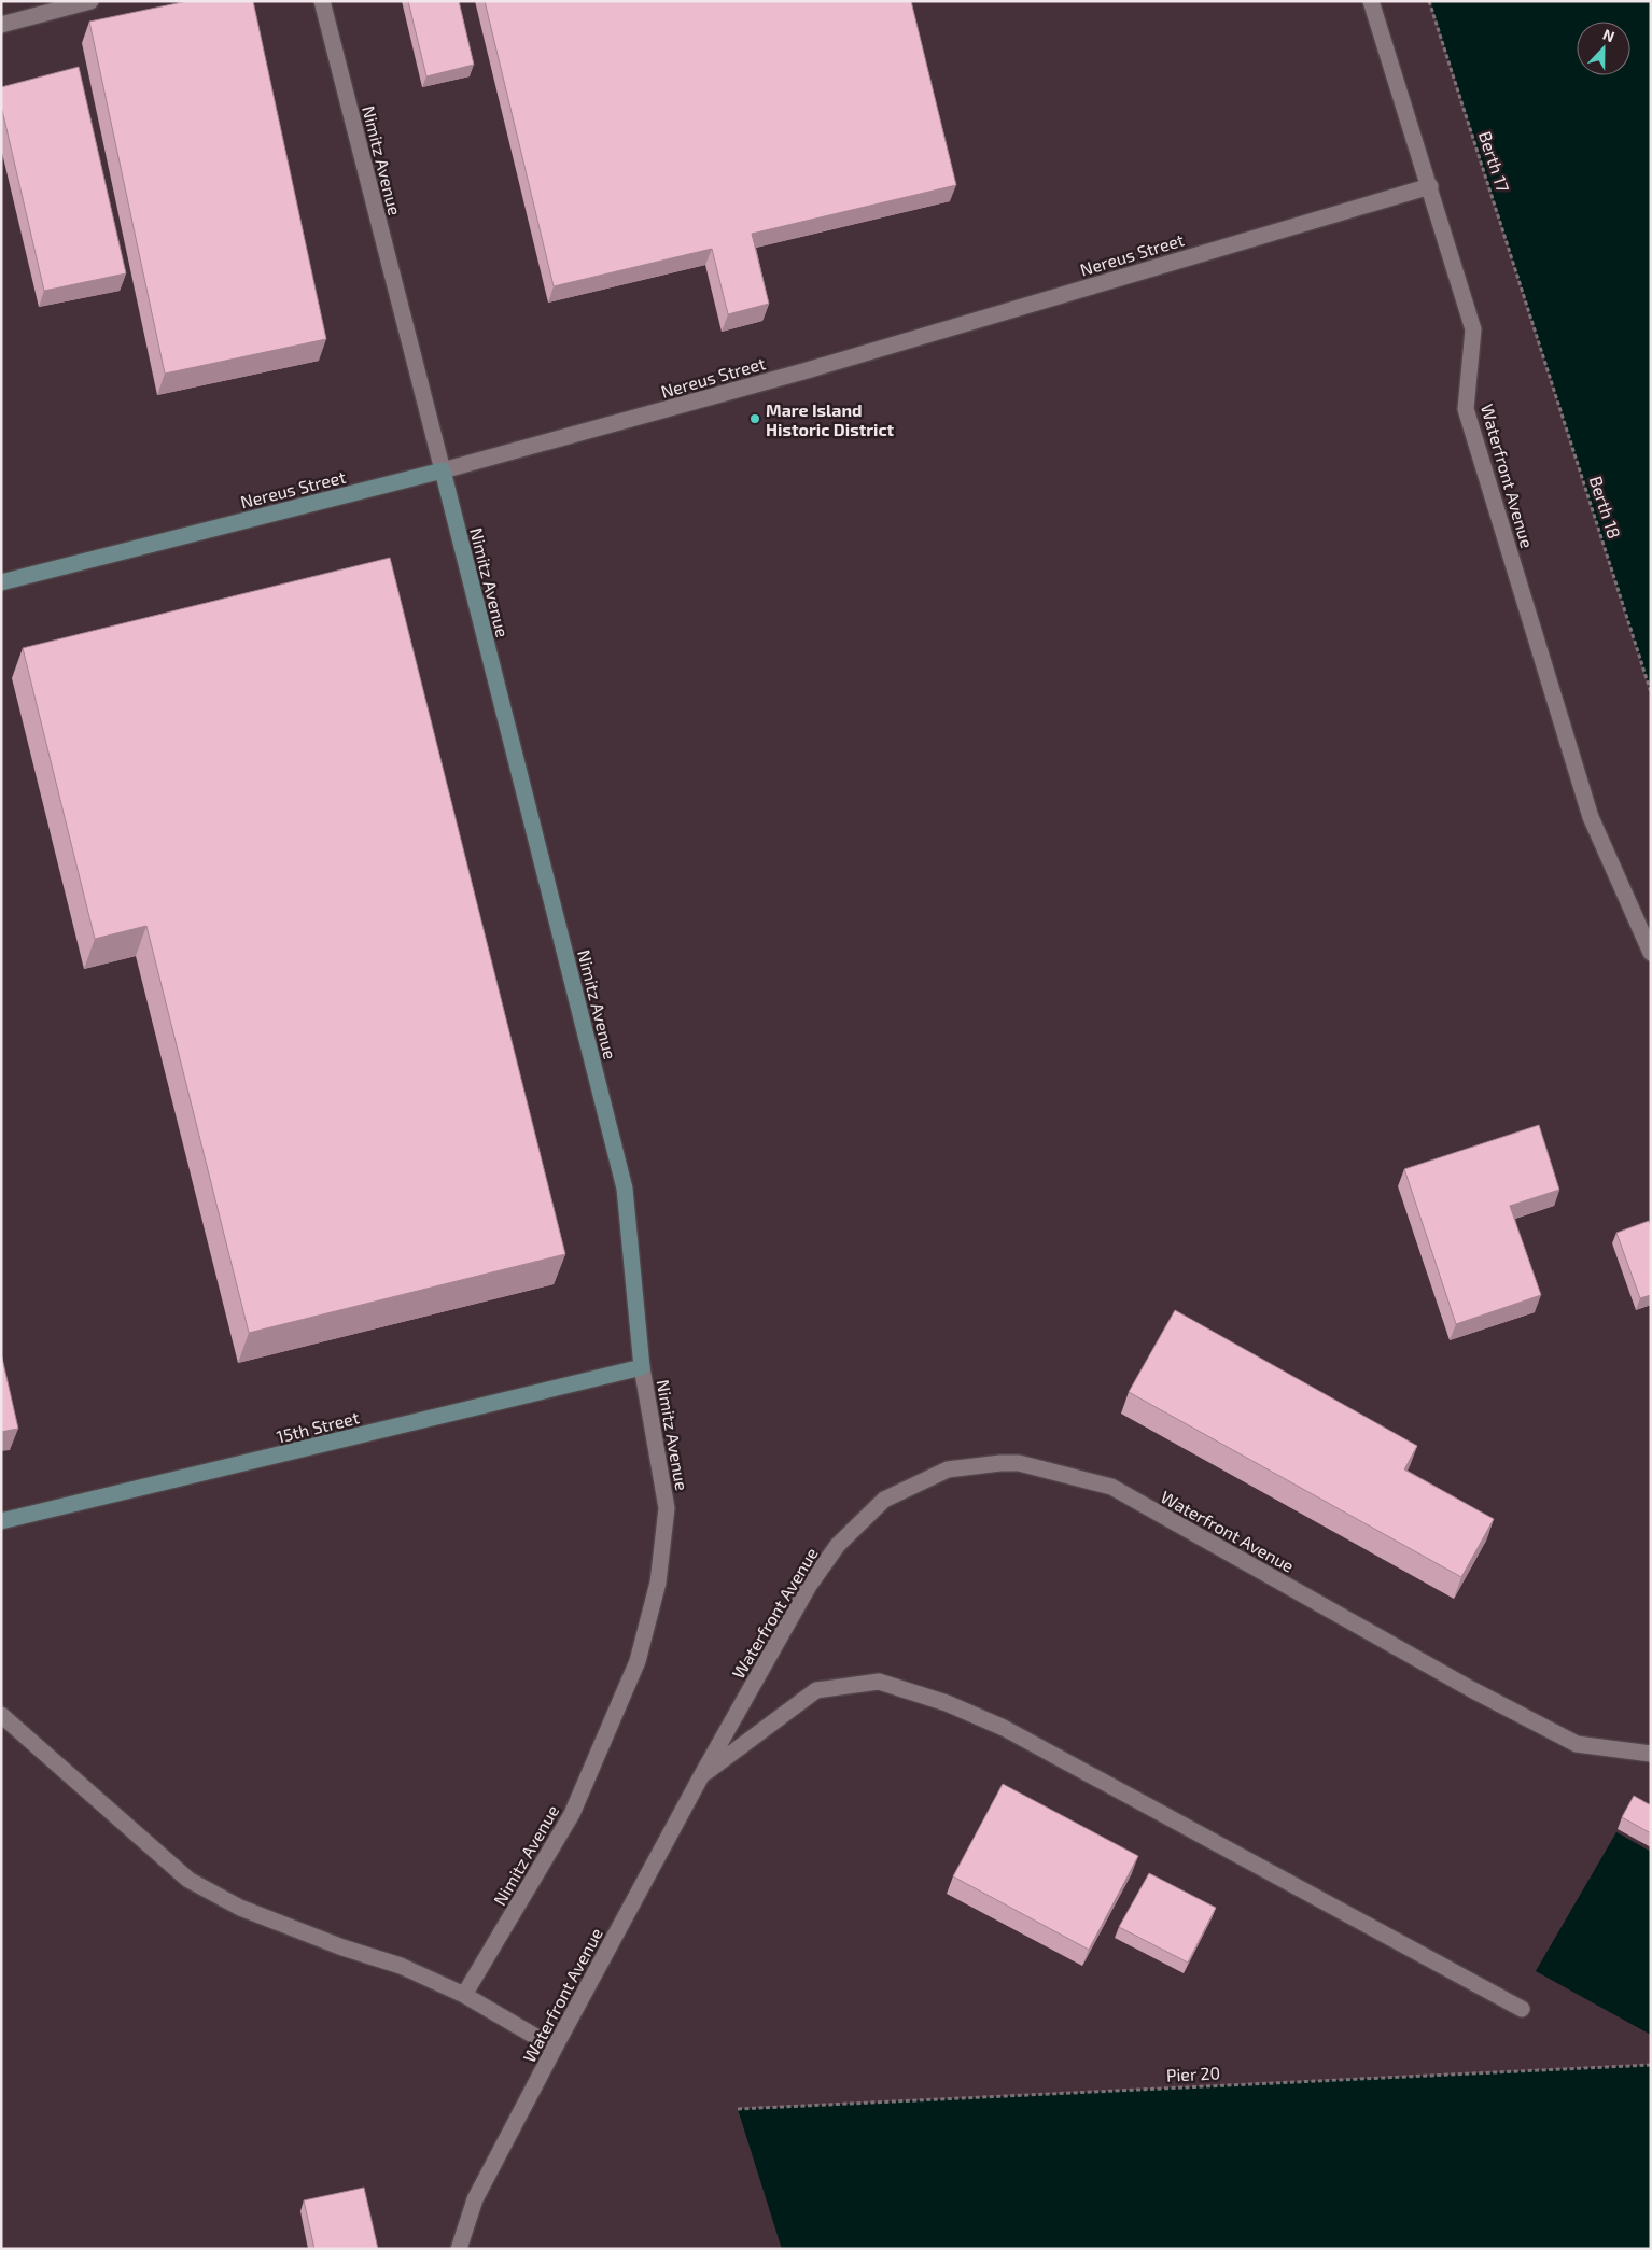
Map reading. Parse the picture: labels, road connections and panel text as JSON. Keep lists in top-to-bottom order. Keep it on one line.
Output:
{"streets":{"street":["Nimitz Avenue","Nereus Street","Waterfront Avenue","15th Street"],"path":["Berth 17","Berth 18","Pier 20"]},"crossings":[["Nimitz Avenue","Nereus Street"],["Nimitz Avenue","15th Street"],["Berth 17","Berth 18"],["Nereus Street","Waterfront Avenue"]],"places":["Mare Island Historic District"],"north":"top"}
